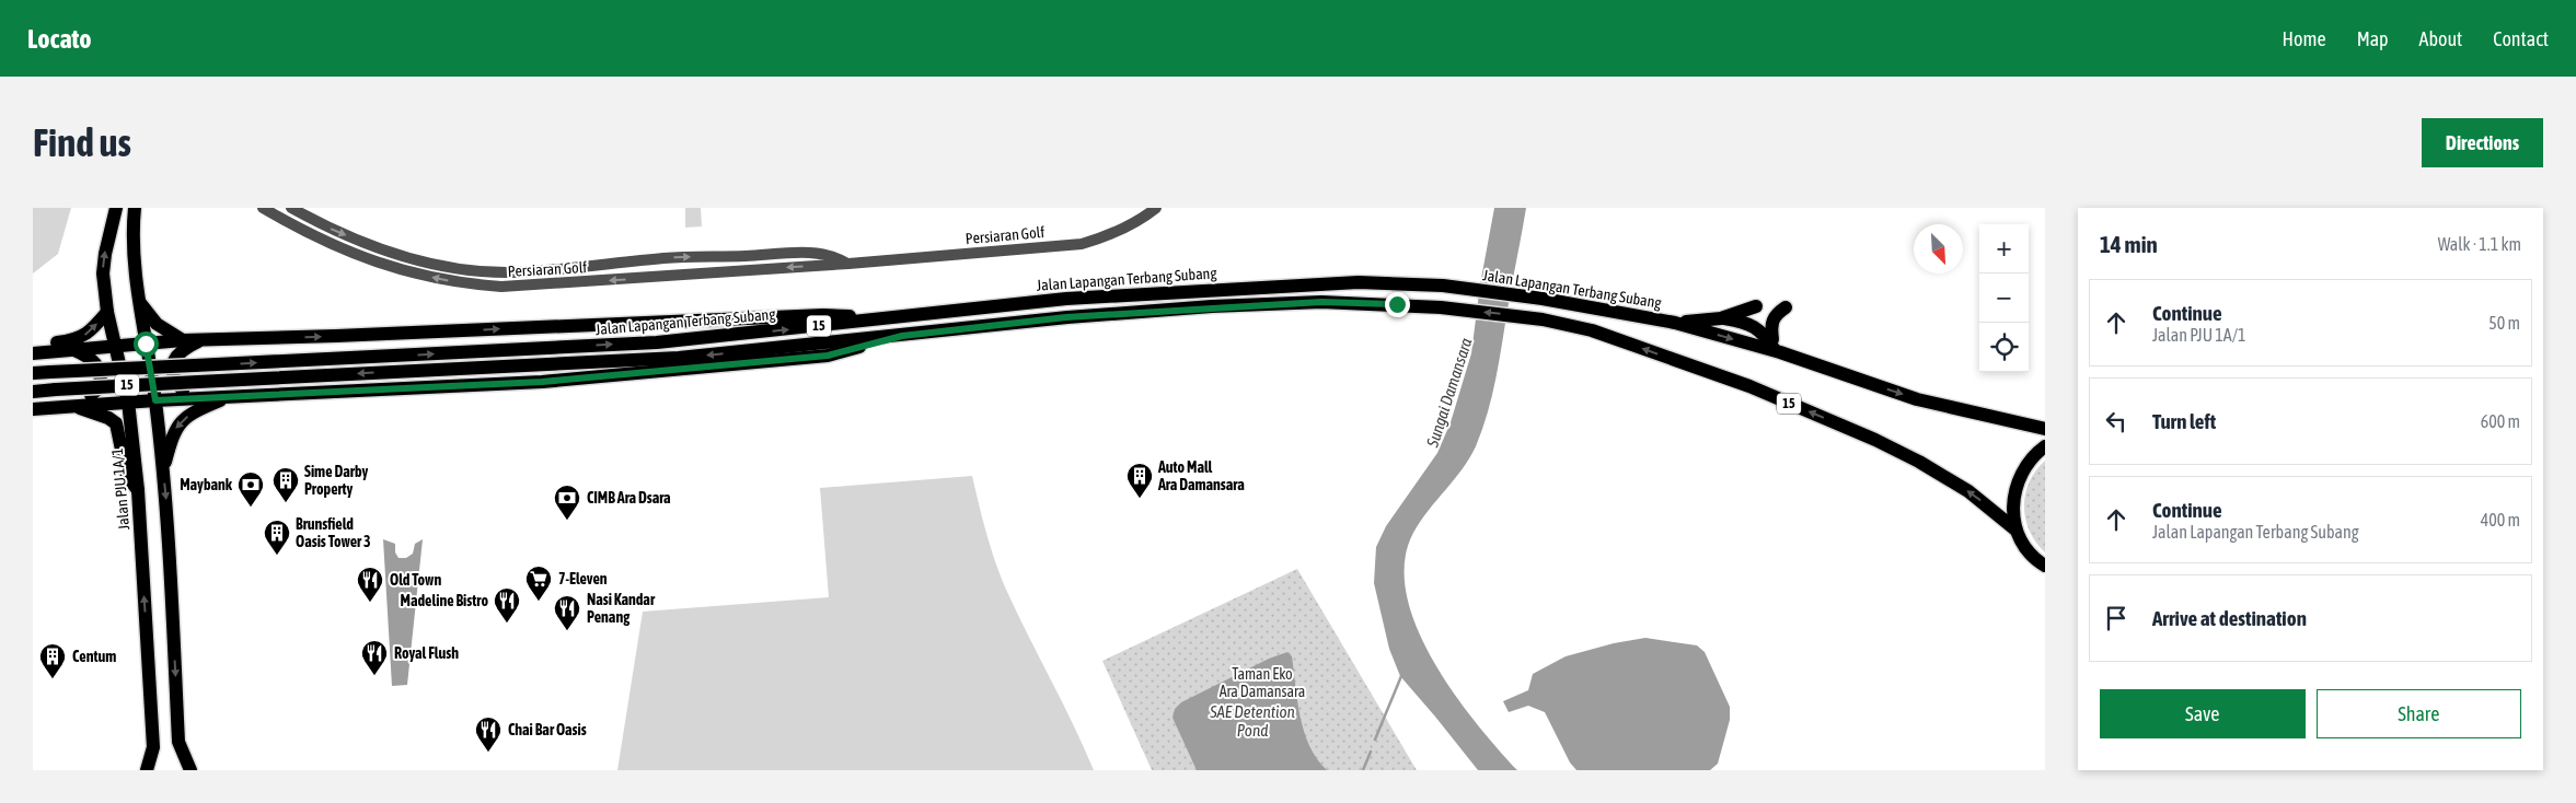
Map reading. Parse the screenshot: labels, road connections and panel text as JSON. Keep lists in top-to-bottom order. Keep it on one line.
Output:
{"streets":{"main road":["Jalan Lapangan Terbang Subang","15","Jalan PJU 1A/1"],"street":["Persiaran Golf"]},"water":["Sungai Damansara","SAE Detention Pond"],"parks":["Taman Eko Ara Damansara"],"places":{"building":["Auto Mall Ara Damansara","Sime Darby Property","Brunsfield Oasis Tower 3","Centum"],"bank":["Maybank","CIMB Ara Dsara"],"supermarket":["7-Eleven"],"restaurant":["Old Town","Madeline Bistro","Nasi Kandar Penang","Royal Flush","Chai Bar Oasis"]},"north":"bottom right","page":{"header":"Locato","nav":["Home","Map","About","Contact"],"buttons":["Directions",["Save","Share"]],"title":"Find us","heading":["14 min","Walk · 1.1 km"],"map_buttons":["+","−"],"list":[["Continue","Jalan PJU 1A/1","50 m"],["Turn left","600 m"],["Continue","Jalan Lapangan Terbang Subang","400 m"],"Arrive at destination"]}}
